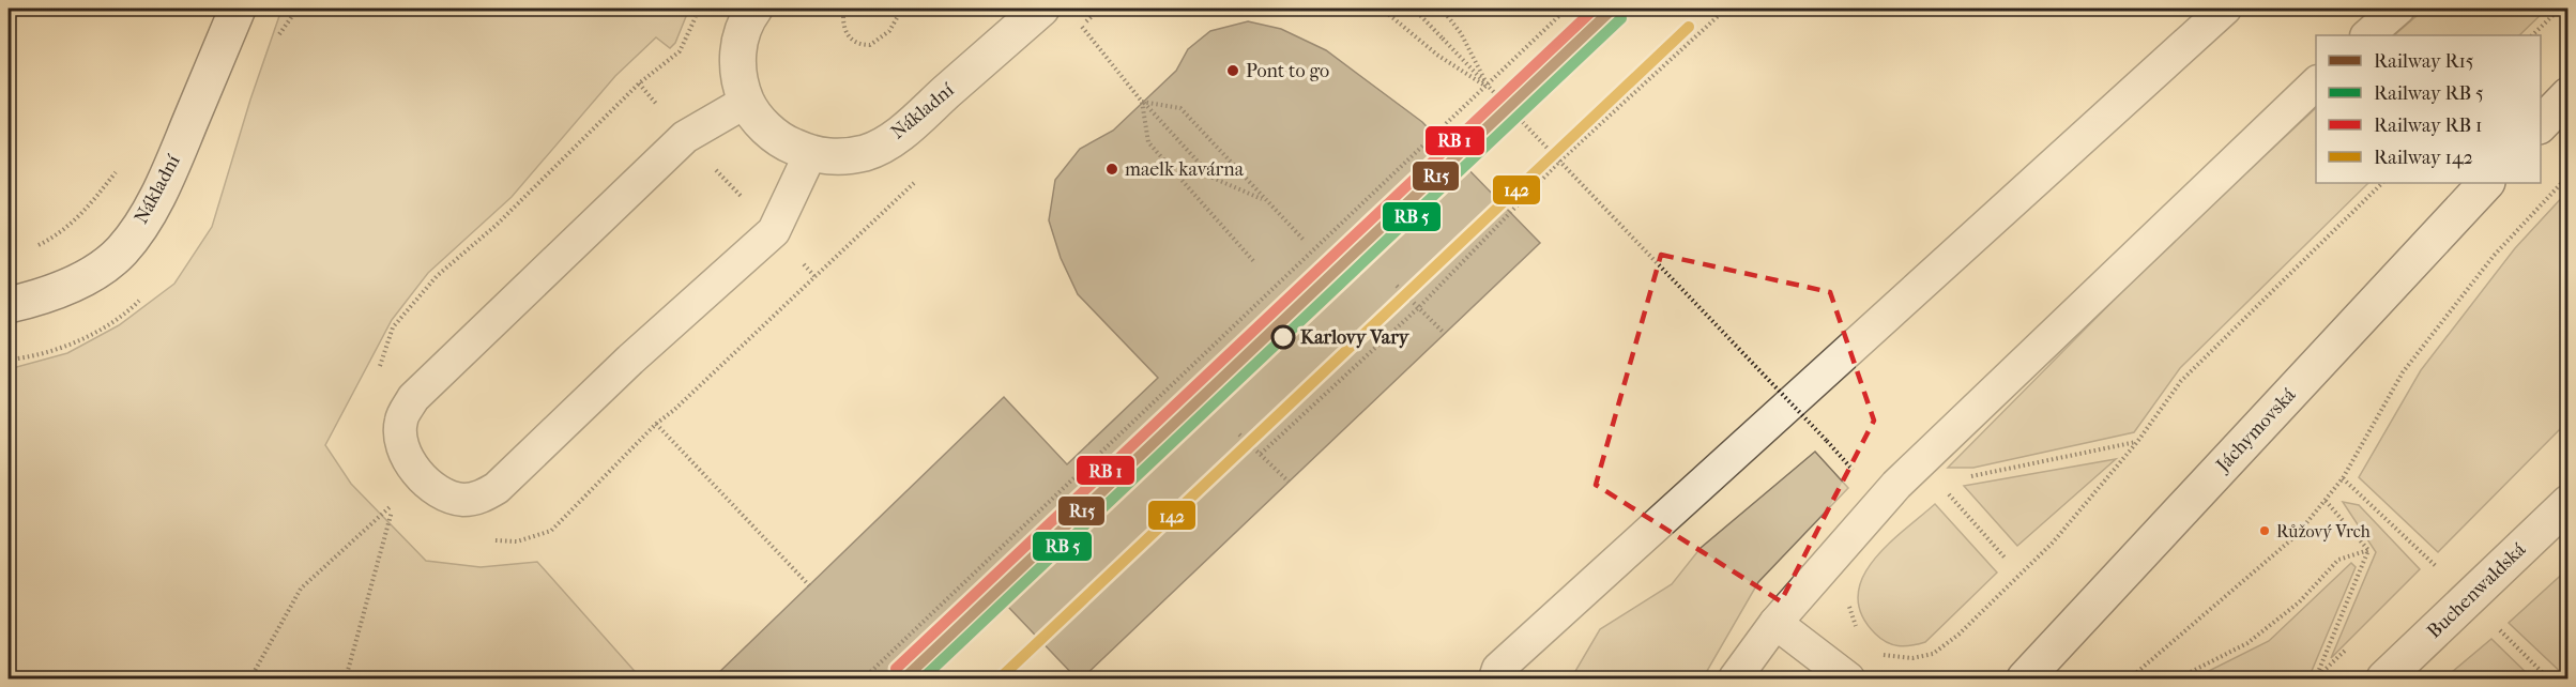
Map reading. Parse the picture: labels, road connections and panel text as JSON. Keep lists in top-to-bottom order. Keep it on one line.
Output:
{"streets":{"street":["Nákladní","Jáchymovská","Buchenwaldská"]},"places":["Pont to go","maelk kavárna","Karlovy Vary","Růžový Vrch"],"lines":["rail line R15","rail line 142"],"legend":["Railway R15","Railway RB 5","Railway RB 1","Railway 142"]}
